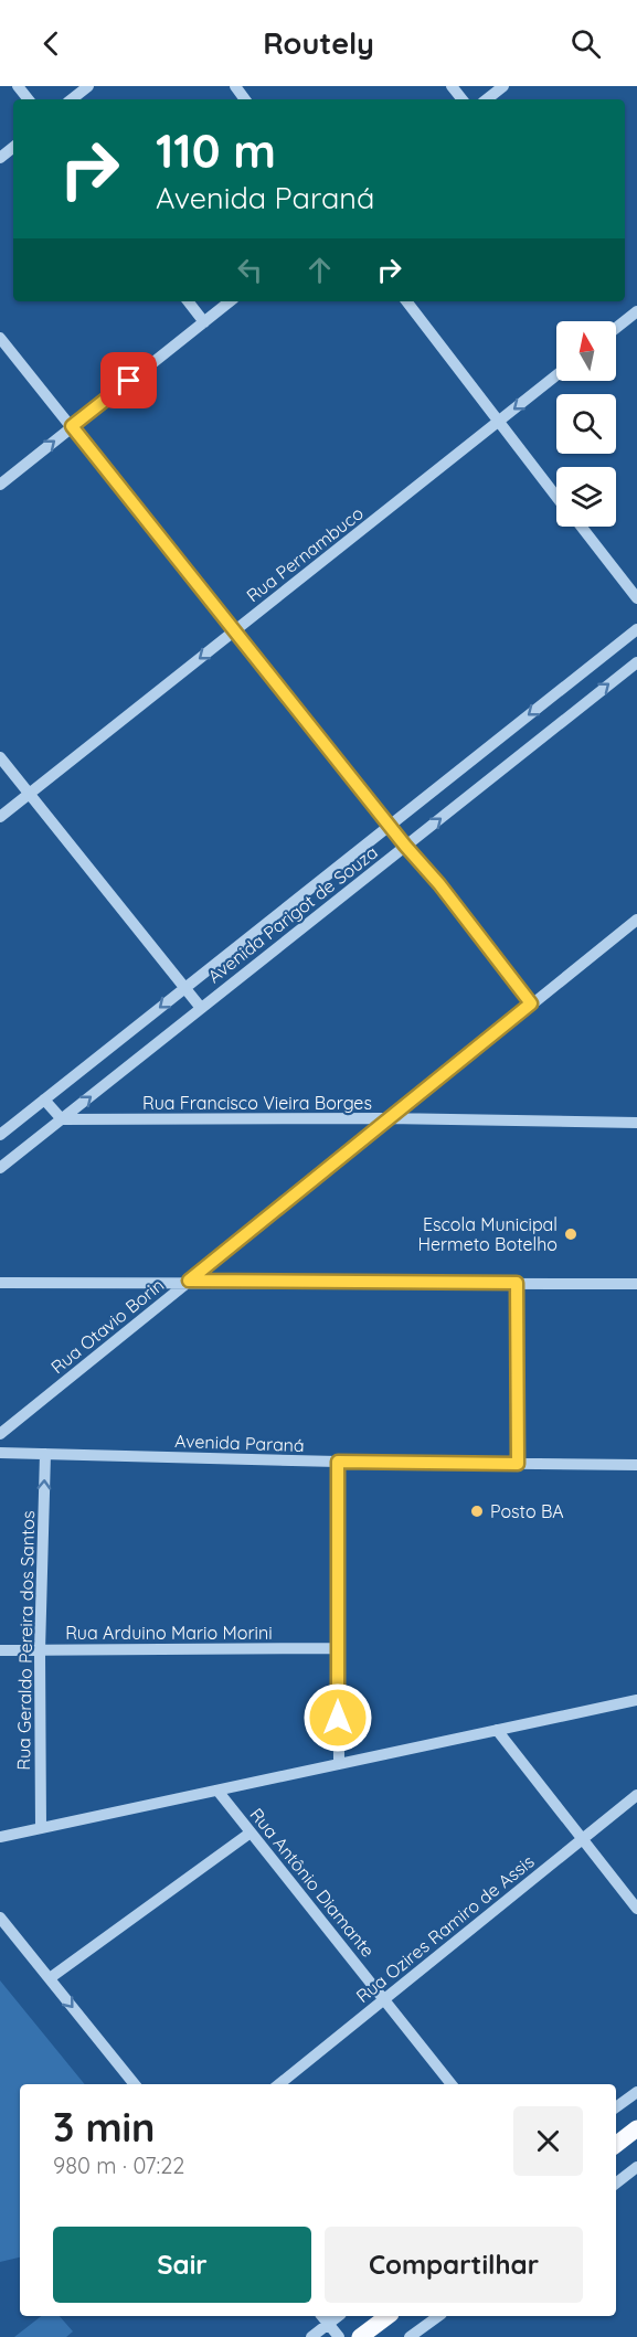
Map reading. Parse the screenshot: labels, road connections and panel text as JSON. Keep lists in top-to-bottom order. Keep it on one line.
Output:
{"streets":{"street":["Rua Pernambuco","Avenida Parigot de Souza","Rua Francisco Vieira Borges","Rua Otavio Borin","Avenida Paraná","Rua Arduino Mario Morini","Rua Geraldo Pereira dos Santos","Rua Antônio Diamante","Rua Ozires Ramiro de Assis"]},"crossings":[["Avenida Parigot de Souza","Rua Francisco Vieira Borges"],["Rua Francisco Vieira Borges","Rua Otavio Borin"],["Avenida Paraná","Rua Geraldo Pereira dos Santos"],["Rua Arduino Mario Morini","Rua Geraldo Pereira dos Santos"],["Rua Antônio Diamante","Rua Ozires Ramiro de Assis"]],"one_way":["Rua Pernambuco","Rua Geraldo Pereira dos Santos"],"places":["Escola Municipal Hermeto Botelho","Posto BA"],"north":"top","page":{"header":"Routely","turn":["110 m","Avenida Paraná"],"heading":["3 min","980 m · 07:22"],"buttons":["Sair","Compartilhar"]}}
